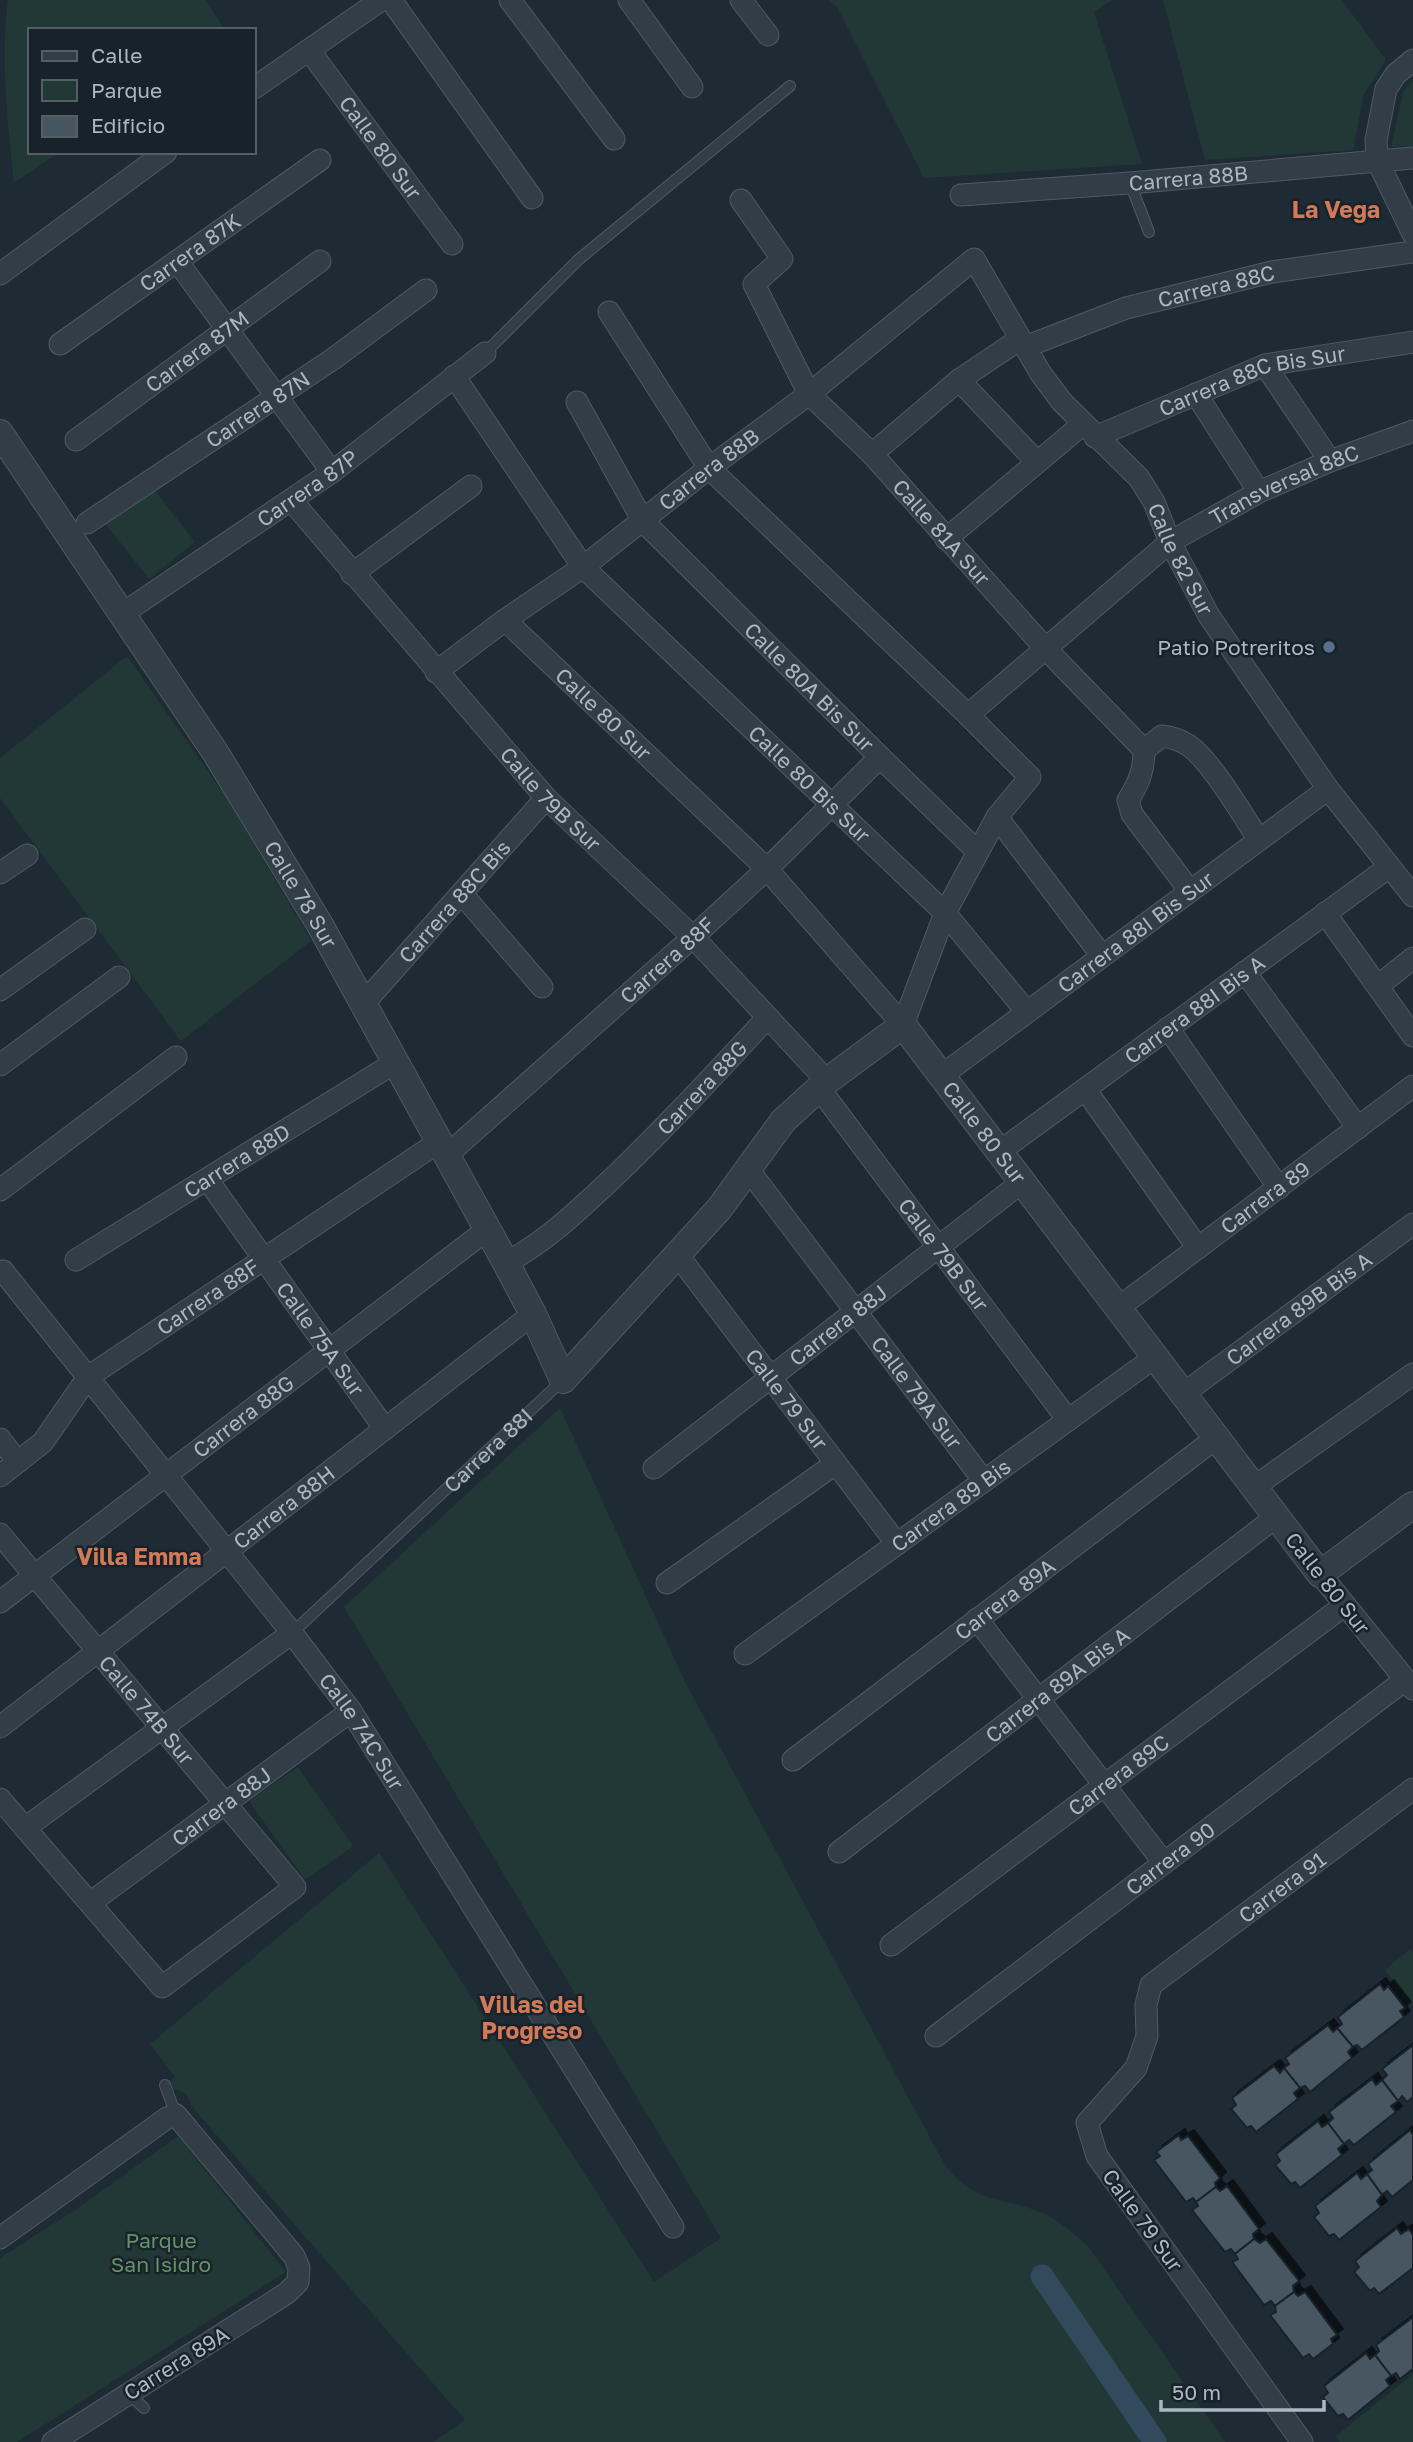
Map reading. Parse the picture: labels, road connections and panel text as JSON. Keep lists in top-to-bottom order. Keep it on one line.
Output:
{"streets":{"street":["Calle 80 Sur","Carrera 88B","Carrera 87K","Carrera 88C","Carrera 87M","Carrera 88C Bis Sur","Carrera 87N","Transversal 88C","Carrera 87P","Calle 81A Sur","Calle 82 Sur","Calle 80A Bis Sur","Calle 80 Bis Sur","Calle 79B Sur","Calle 78 Sur","Carrera 88C Bis","Carrera 88I Bis Sur","Carrera 88F","Carrera 88I Bis A","Carrera 88G","Carrera 88D","Carrera 89","Carrera 89B Bis A","Carrera 88J","Calle 75A Sur","Calle 79A Sur","Calle 79 Sur","Carrera 88I","Carrera 89 Bis","Carrera 88H","Carrera 89A","Carrera 89A Bis A","Calle 74B Sur","Calle 74C Sur","Carrera 89C","Carrera 90","Carrera 91"]},"crossings":[["Calle 80 Sur","Carrera 88B"],["Calle 80 Sur","Carrera 88I Bis Sur"],["Calle 80 Sur","Carrera 88F"],["Calle 80 Sur","Carrera 88I Bis A"],["Calle 80 Sur","Carrera 89"],["Calle 80 Sur","Carrera 89B Bis A"],["Calle 80 Sur","Carrera 88J"],["Calle 80 Sur","Carrera 88I"],["Calle 80 Sur","Carrera 89 Bis"],["Calle 80 Sur","Carrera 89A"],["Calle 80 Sur","Carrera 89A Bis A"],["Calle 80 Sur","Carrera 89C"],["Calle 80 Sur","Carrera 90"],["Carrera 88B","Calle 81A Sur"],["Carrera 88B","Calle 82 Sur"],["Carrera 88B","Calle 80A Bis Sur"],["Carrera 88B","Calle 80 Bis Sur"],["Carrera 88B","Calle 79B Sur"],["Carrera 88C","Calle 81A Sur"],["Carrera 88C","Calle 82 Sur"],["Carrera 88C Bis Sur","Calle 81A Sur"],["Carrera 88C Bis Sur","Calle 82 Sur"],["Transversal 88C","Calle 81A Sur"],["Transversal 88C","Calle 82 Sur"],["Carrera 87P","Calle 80 Bis Sur"],["Carrera 87P","Calle 79B Sur"],["Carrera 87P","Calle 78 Sur"],["Calle 82 Sur","Carrera 88I Bis Sur"],["Calle 82 Sur","Carrera 88I Bis A"],["Calle 80A Bis Sur","Carrera 88F"],["Calle 80 Bis Sur","Carrera 88I Bis Sur"],["Calle 80 Bis Sur","Carrera 88F"],["Calle 79B Sur","Carrera 88C Bis"],["Calle 79B Sur","Carrera 88F"],["Calle 79B Sur","Carrera 88G"],["Calle 79B Sur","Carrera 88J"],["Calle 79B Sur","Carrera 88I"],["Calle 79B Sur","Carrera 89 Bis"],["Calle 78 Sur","Carrera 88C Bis"],["Calle 78 Sur","Carrera 88F"],["Calle 78 Sur","Carrera 88G"],["Calle 78 Sur","Carrera 88D"],["Calle 78 Sur","Carrera 88I"],["Calle 78 Sur","Carrera 88H"],["Carrera 88F","Calle 75A Sur"],["Carrera 88F","Calle 74C Sur"],["Carrera 88G","Calle 75A Sur"],["Carrera 88G","Calle 74B Sur"],["Carrera 88G","Calle 74C Sur"],["Carrera 88D","Calle 75A Sur"],["Carrera 88J","Calle 79A Sur"],["Carrera 88J","Calle 79 Sur"],["Carrera 88J","Calle 74B Sur"],["Carrera 88J","Calle 74C Sur"],["Calle 75A Sur","Carrera 88H"],["Calle 79A Sur","Carrera 88I"],["Calle 79A Sur","Carrera 89 Bis"],["Calle 79 Sur","Carrera 88I"],["Calle 79 Sur","Carrera 89 Bis"],["Calle 79 Sur","Carrera 91"],["Carrera 88I","Calle 74B Sur"],["Carrera 88I","Calle 74C Sur"],["Carrera 88H","Calle 74B Sur"],["Carrera 88H","Calle 74C Sur"]],"districts":["La Vega","Villa Emma","Villas del Progreso"],"parks":["Parque San Isidro"],"places":["Patio Potreritos"],"legend":["Calle","Parque","Edificio"],"scale_bar":"50 m"}
